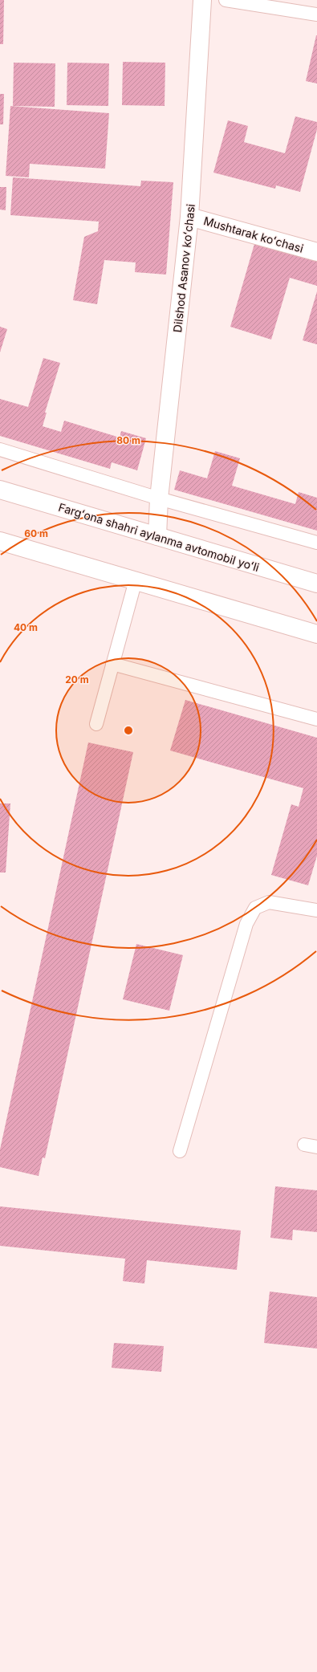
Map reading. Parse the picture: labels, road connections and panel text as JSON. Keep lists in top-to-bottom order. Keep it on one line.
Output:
{"streets":{"main road":["Mushtarak koʻchasi","Dilshod Asanov koʻchasi","Fargʻona shahri aylanma avtomobil yoʻli"]},"crossings":[["Mushtarak koʻchasi","Dilshod Asanov koʻchasi"],["Dilshod Asanov koʻchasi","Fargʻona shahri aylanma avtomobil yoʻli"]],"rings":["80 m","60 m","40 m","20 m"]}
